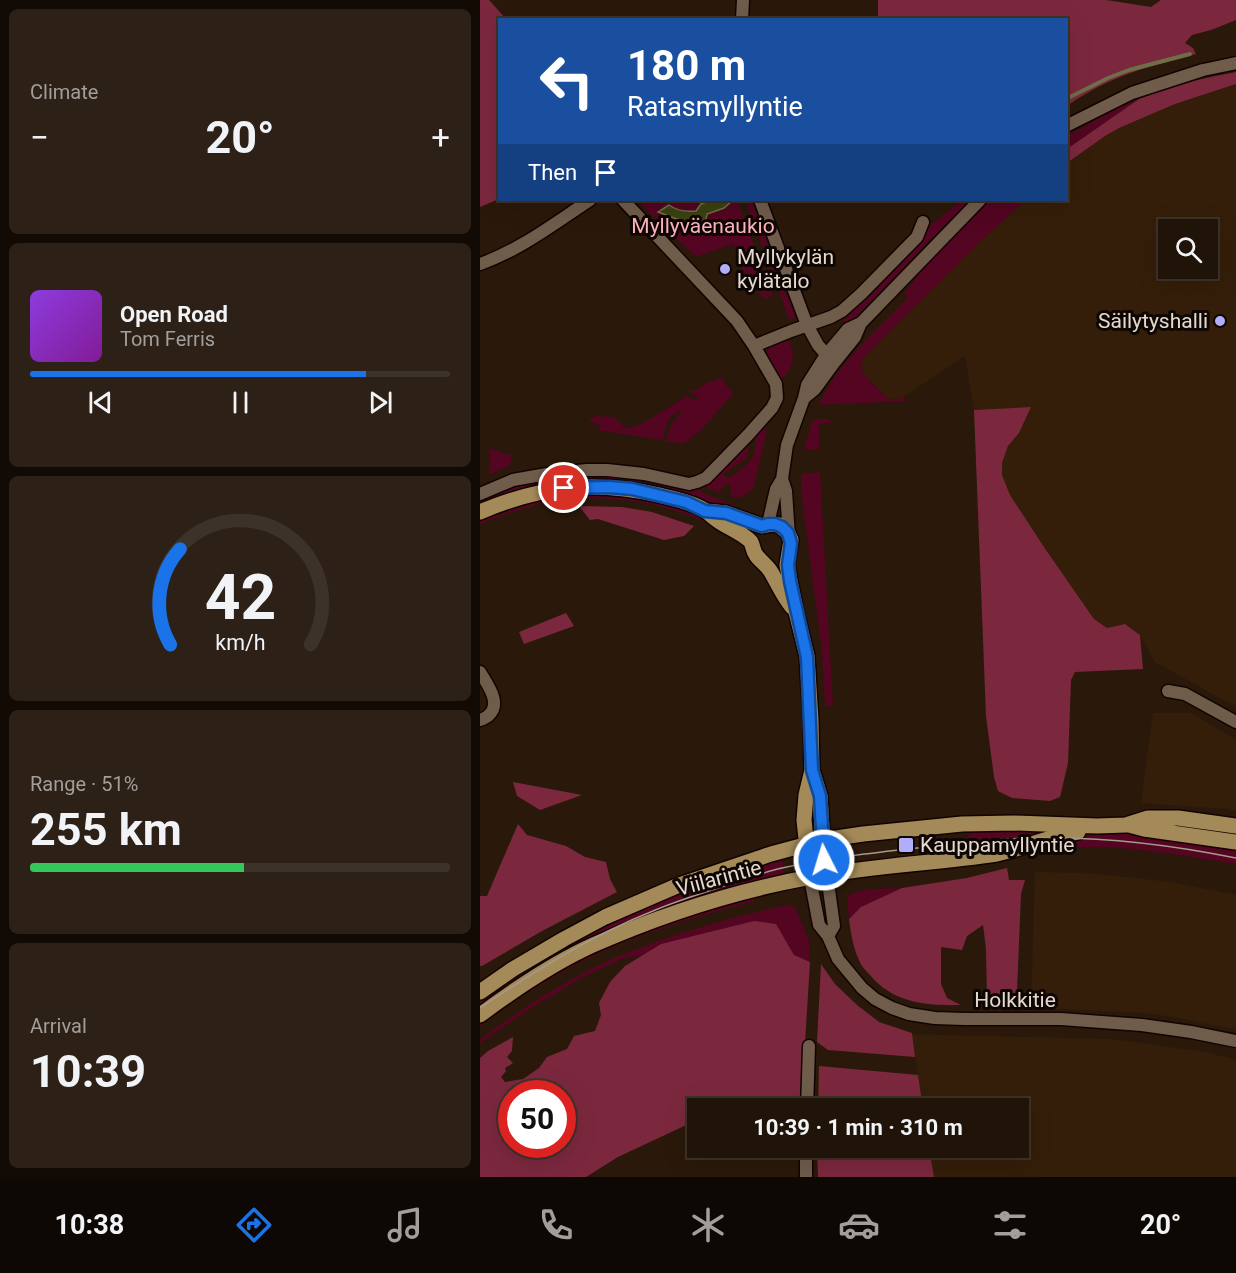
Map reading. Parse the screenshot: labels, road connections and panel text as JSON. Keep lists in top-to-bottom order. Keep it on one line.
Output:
{"streets":{"main road":["Viilarintie"],"street":["Holkkitie"]},"crossings":[["Viilarintie","Holkkitie"]],"parks":["Myllyväenaukio"],"places":{"other":["Myllykylän kylätalo","Säilytyshalli"],"transit":["Kauppamyllyntie"]},"page":{"tile":["Climate",["Range · 51%","255 km"],["Arrival","10:39"]],"turn":["180 m","Ratasmyllyntie"],"heat":["−","20°","+"],"then":"Then","song":["Open Road","Tom Ferris"],"limit":"50","trip":"10:39 · 1 min · 310 m","tabs":["10:38","20°"],"gauge":["42","km/h"]}}
